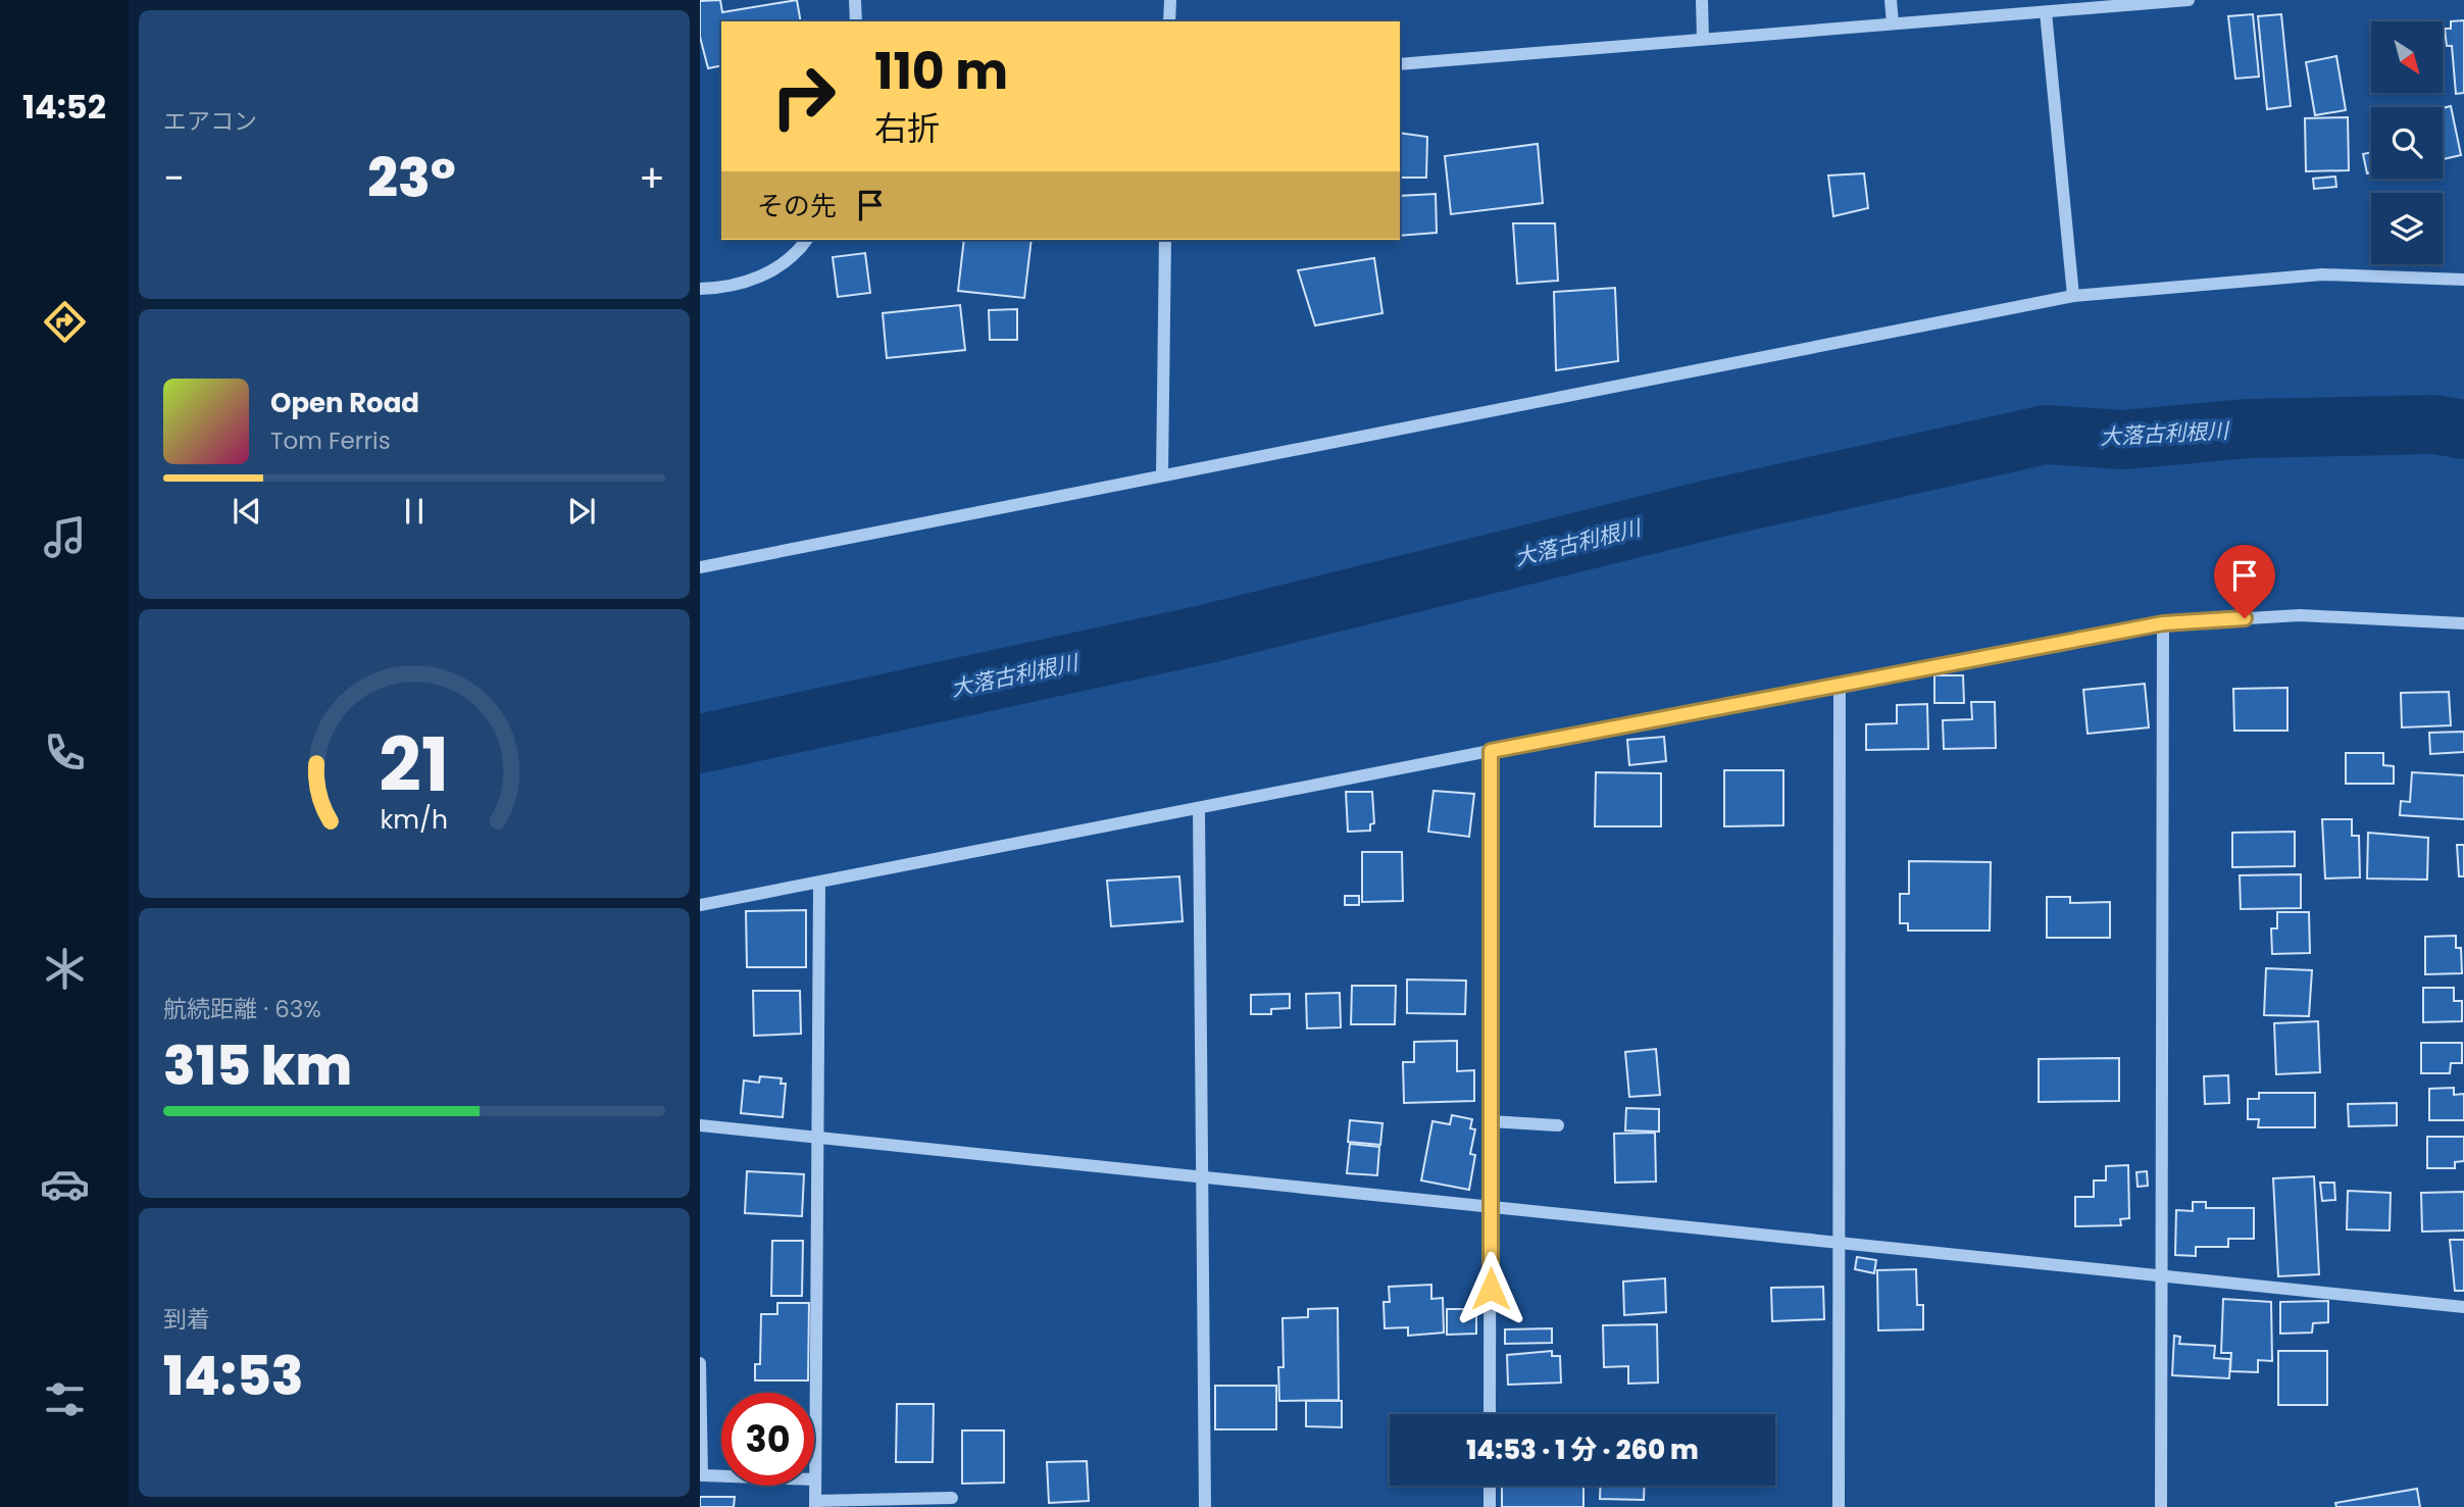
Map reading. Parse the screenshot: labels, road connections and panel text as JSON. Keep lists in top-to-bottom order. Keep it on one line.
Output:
{"water":["大落古利根川"],"north":"bottom right","page":{"tabs":"14:52","tile":["エアコン",["航続距離 · 63%","315 km"],["到着","14:53"]],"turn":["110 m","右折"],"heat":["−","23°","+"],"then":"その先","song":["Open Road","Tom Ferris"],"limit":"30","trip":"14:53 · 1 分 · 260 m","gauge":["21","km/h"]}}
